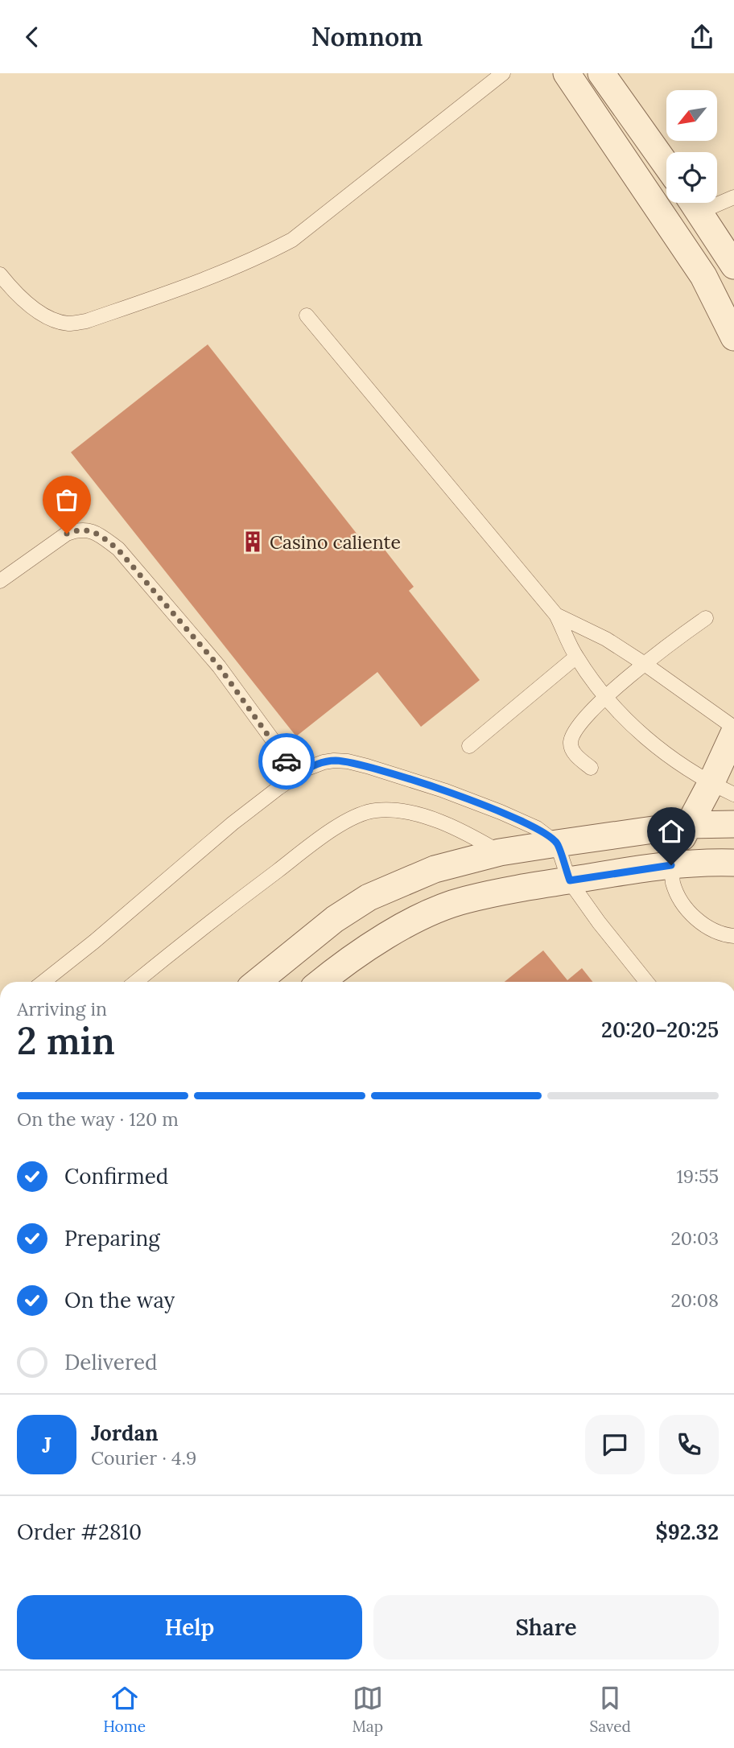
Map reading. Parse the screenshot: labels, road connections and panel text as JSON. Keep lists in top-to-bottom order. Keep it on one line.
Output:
{"places":{"building":["Casino caliente"]},"north":"bottom left","page":{"header":"Nomnom","heading":["2 min","Arriving in","20:20–20:25"],"panel":["Jordan","Courier · 4.9","Order #2810","$92.32"],"bar":"On the way · 120 m","list":[["Confirmed","19:55"],["Preparing","20:03"],["On the way","20:08"],"Delivered"],"round":"J","buttons":["Help","Share"],"tabs":["Home","Map","Saved"]}}
